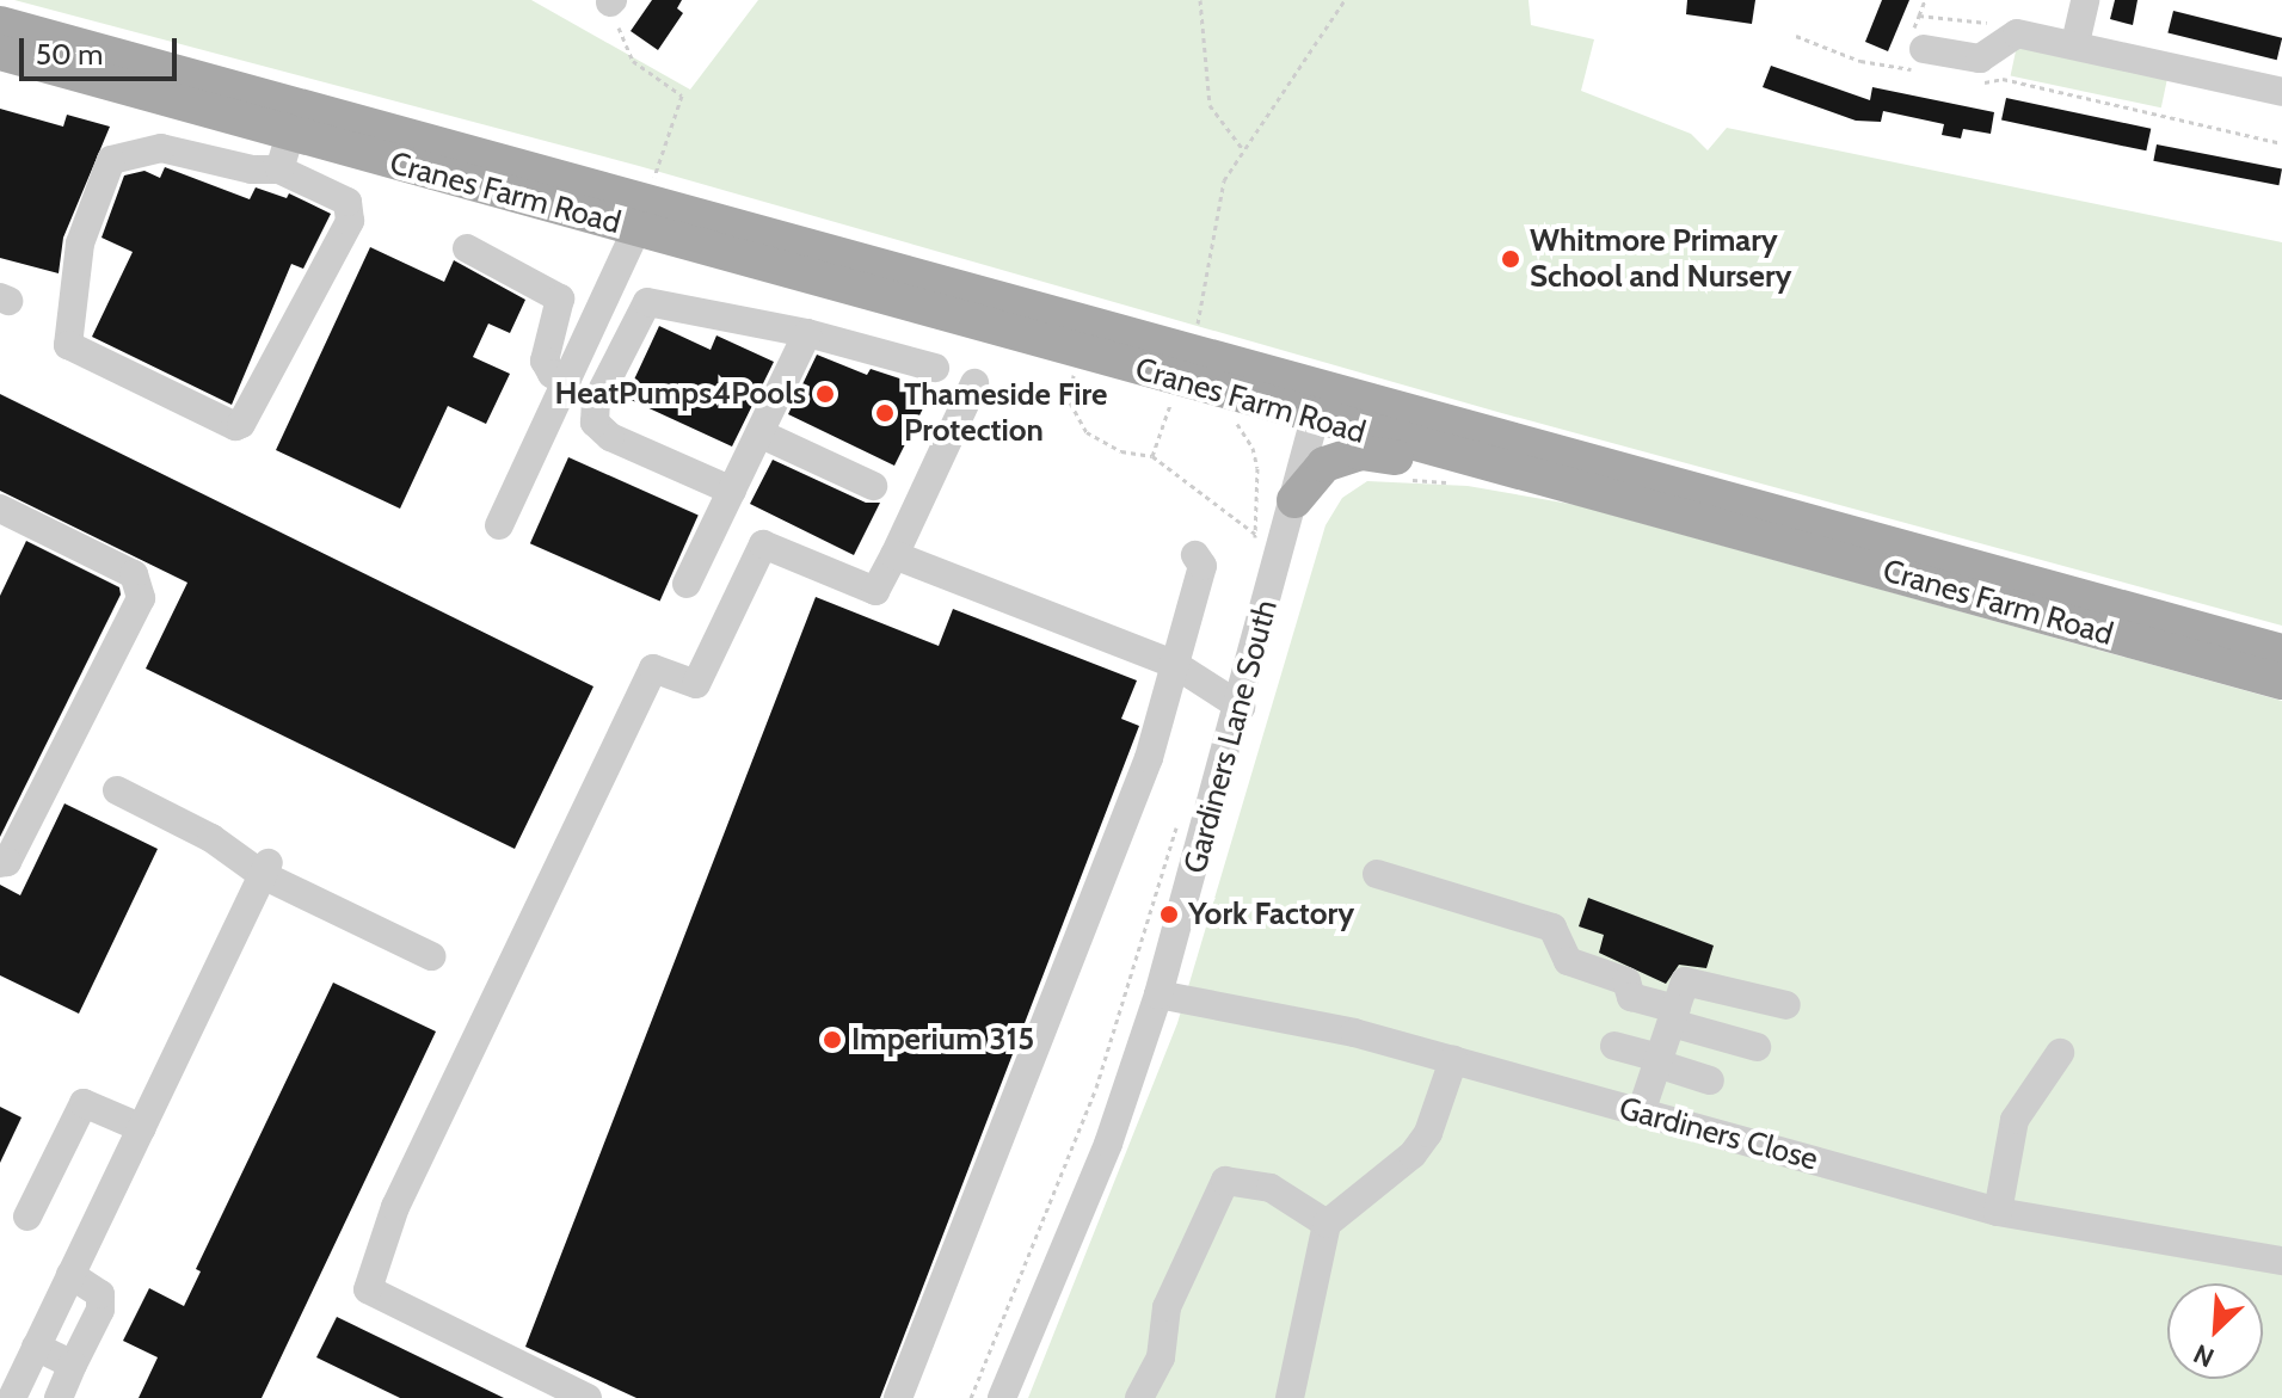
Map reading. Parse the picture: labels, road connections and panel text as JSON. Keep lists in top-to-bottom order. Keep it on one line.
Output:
{"streets":{"main road":["Cranes Farm Road"],"street":["Gardiners Lane South","Gardiners Close"]},"crossings":[["Cranes Farm Road","Gardiners Lane South"],["Gardiners Lane South","Gardiners Close"]],"places":["Whitmore Primary School and Nursery","HeatPumps4Pools","Thameside Fire Protection","York Factory","Imperium 315"],"scale_bar":"50 m","north":"bottom left"}
